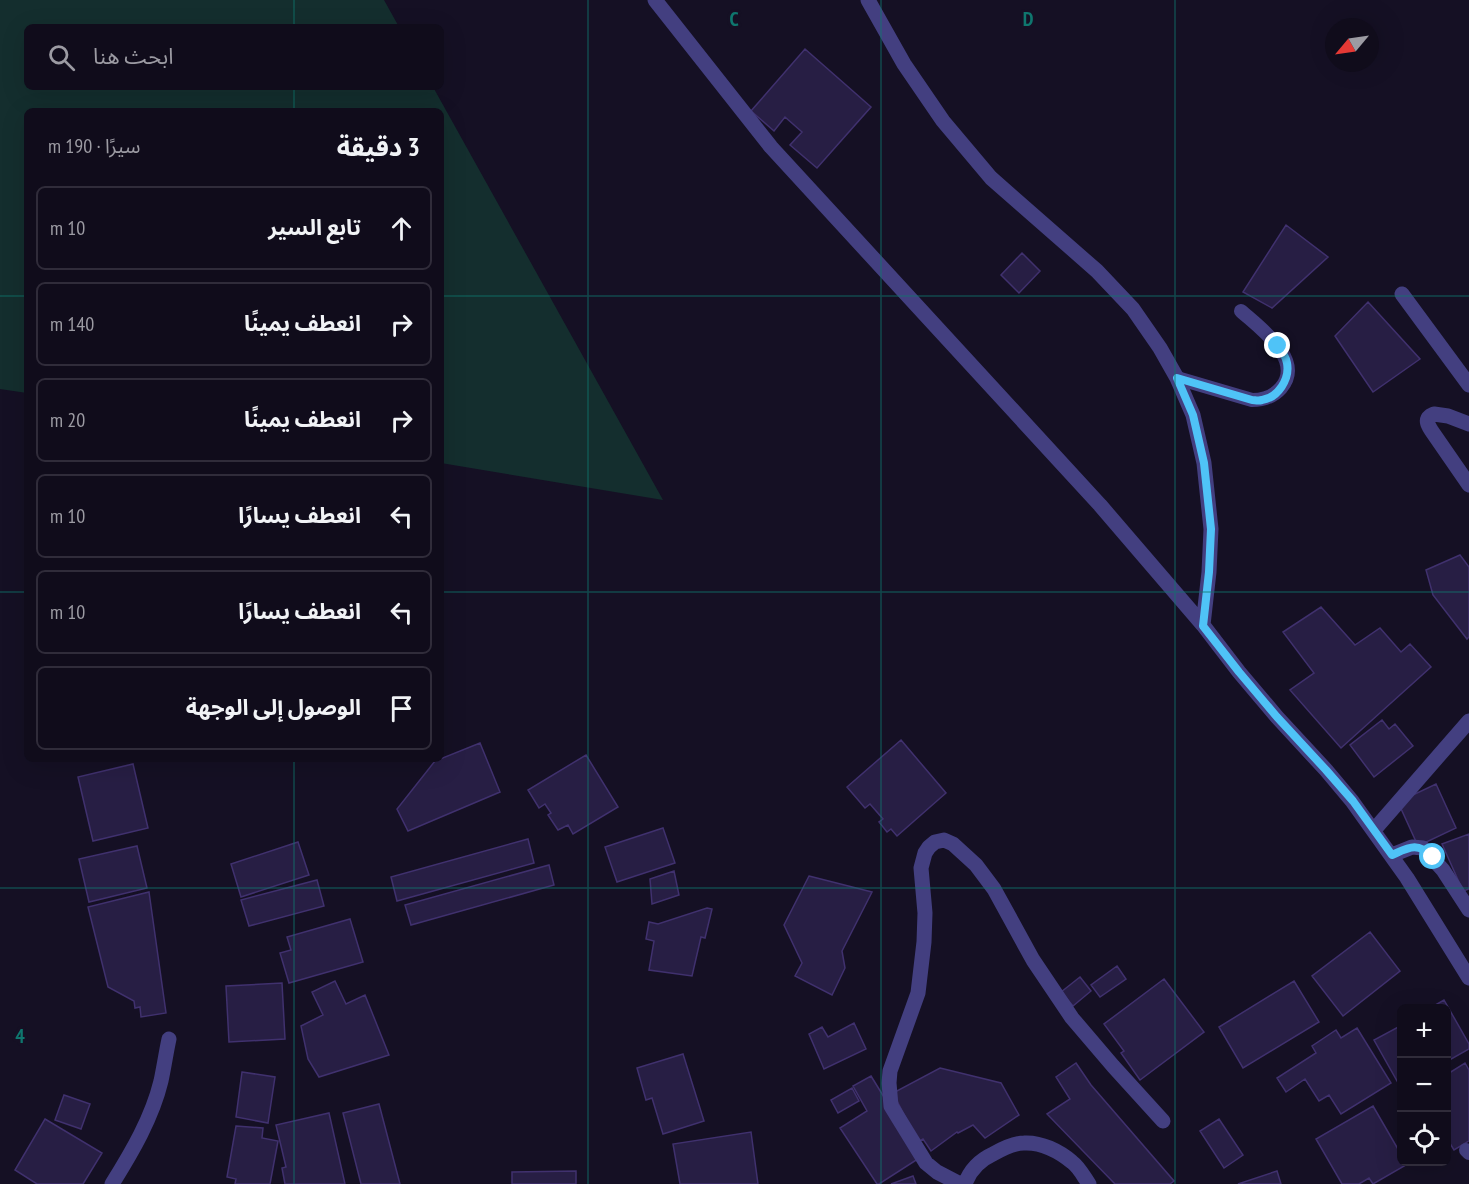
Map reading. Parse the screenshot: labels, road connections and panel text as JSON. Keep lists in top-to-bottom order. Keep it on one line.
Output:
{"north":"bottom left","page":{"search":"ابحث هنا","heading":["3 دقيقة","سيرًا · 190 m"],"list":[["تابع السير","10 m"],["انعطف يمينًا","140 m"],["انعطف يمينًا","20 m"],["انعطف يسارًا","10 m"],["انعطف يسارًا","10 m"],"الوصول إلى الوجهة"],"map_buttons":["+","−"]},"grid":{"columns":["C","D"],"rows":["4"]}}
